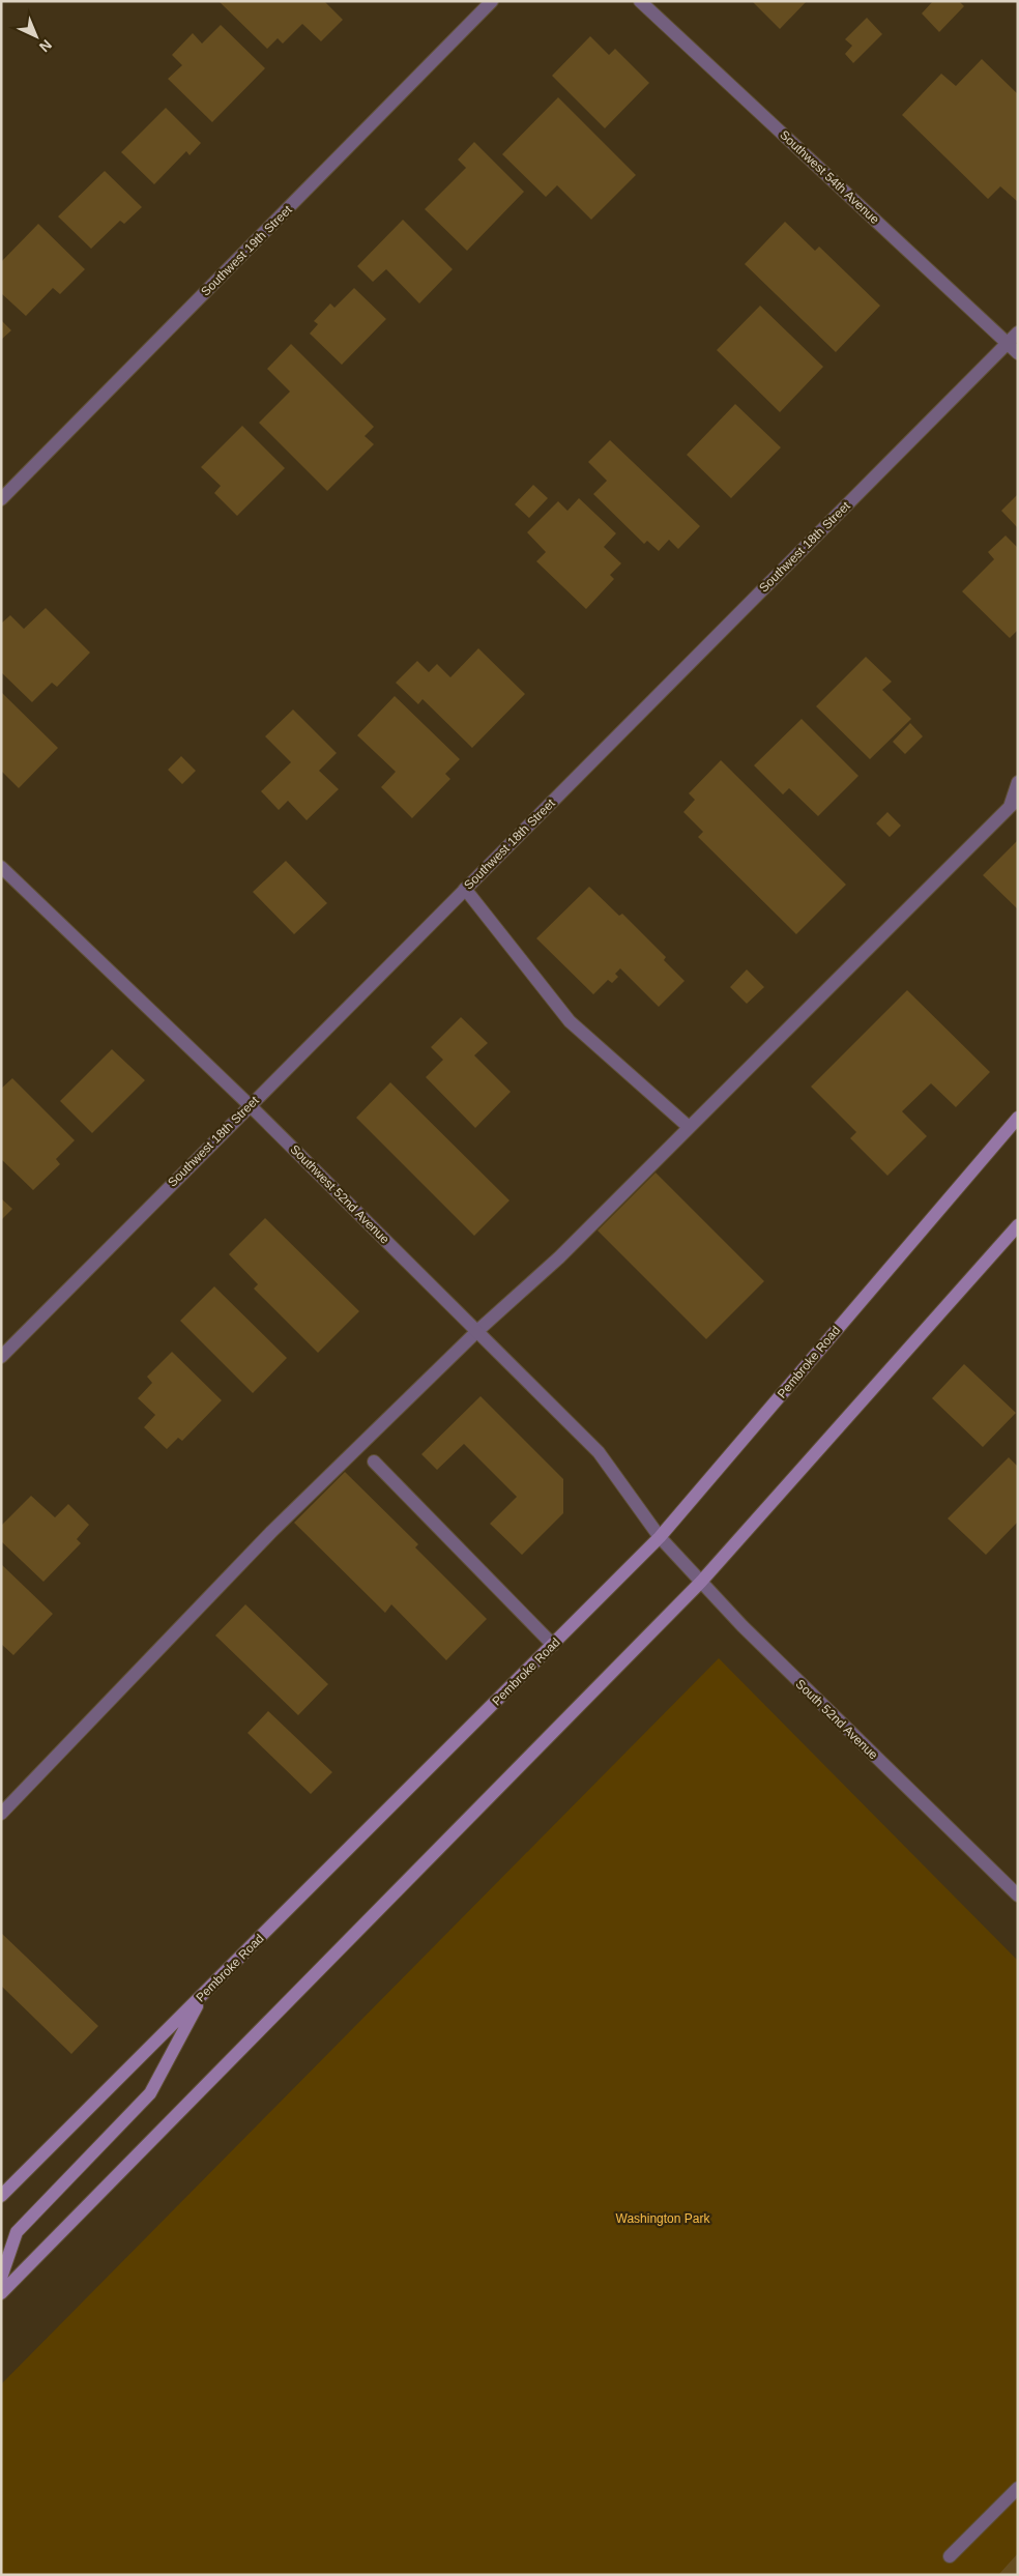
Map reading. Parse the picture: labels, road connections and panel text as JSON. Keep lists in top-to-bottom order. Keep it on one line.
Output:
{"streets":{"main road":["Pembroke Road"],"street":["Southwest 54th Avenue","Southwest 19th Street","Southwest 18th Street","Southwest 52nd Avenue","South 52nd Avenue"]},"crossings":[["Southwest 54th Avenue","Southwest 18th Street"],["Southwest 18th Street","Southwest 52nd Avenue"],["Southwest 52nd Avenue","Pembroke Road"],["Southwest 52nd Avenue","South 52nd Avenue"],["Pembroke Road","South 52nd Avenue"]],"parks":["Washington Park"],"north":"bottom right"}
